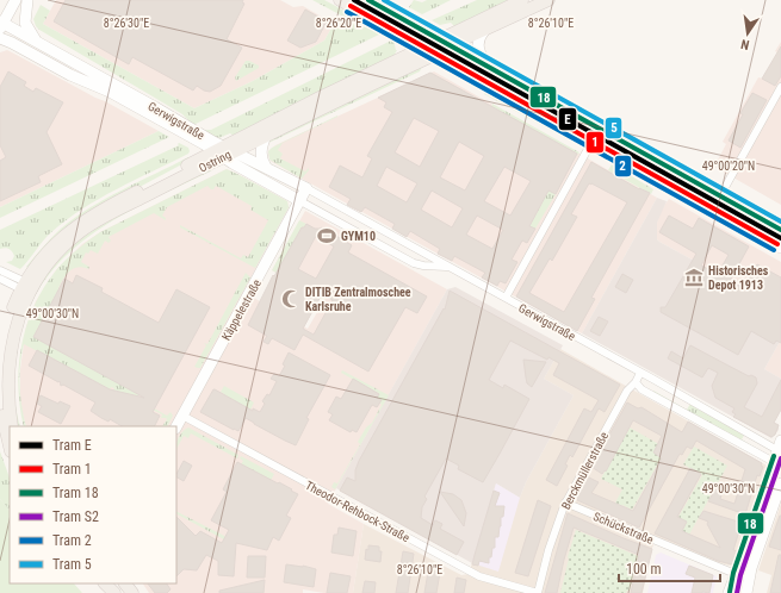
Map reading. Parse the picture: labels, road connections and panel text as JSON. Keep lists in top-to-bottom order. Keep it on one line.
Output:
{"streets":{"main road":["Ostring"],"street":["Gerwigstraße","Käppelestraße","Berckmüllerstraße","Theodor-Rehbock-Straße","Schückstraße"]},"crossings":[["Gerwigstraße","Ostring"],["Gerwigstraße","Käppelestraße"],["Käppelestraße","Theodor-Rehbock-Straße"],["Berckmüllerstraße","Theodor-Rehbock-Straße"],["Berckmüllerstraße","Schückstraße"]],"places":{"sports":["GYM10"],"museum":["Historisches Depot 1913"],"mosque":["DITIB Zentralmoschee Karlsruhe"]},"lines":["tram line E","tram line 18","tram line 5","tram line 1","tram line 2","tram line S2"],"legend":["Tram E","Tram 1","Tram 18","Tram S2","Tram 2","Tram 5"],"scale_bar":"100 m","north":"bottom","coordinates":["8°26'30\"E","8°26'20\"E","8°26'10\"E","49°00'20\"N","49°00'30\"N"]}
